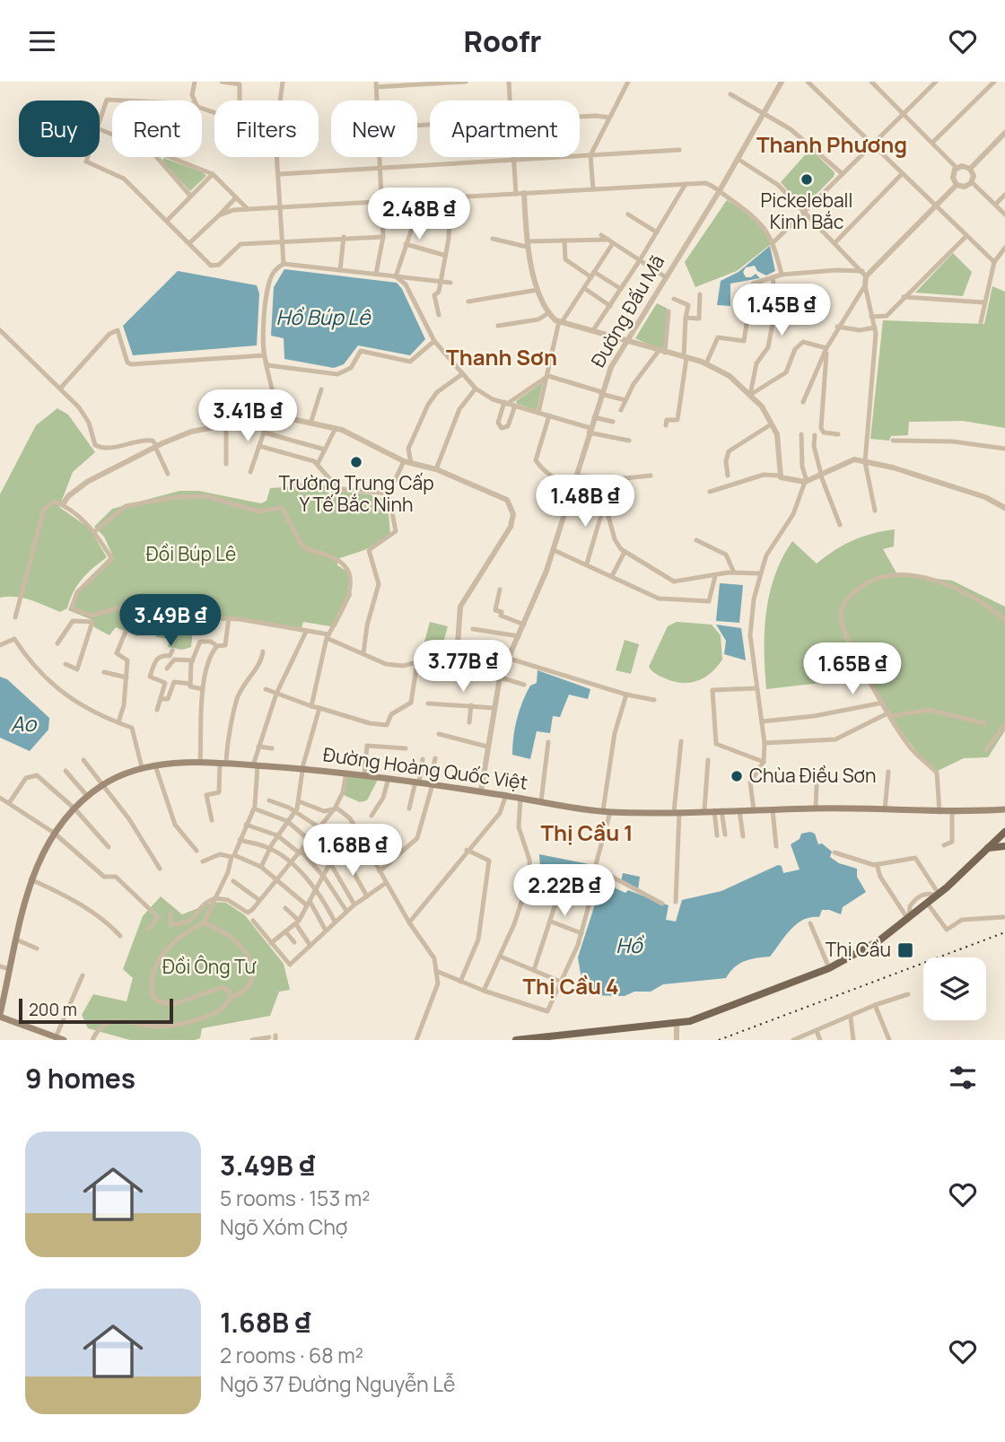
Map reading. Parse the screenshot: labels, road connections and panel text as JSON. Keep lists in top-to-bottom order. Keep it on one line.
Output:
{"streets":{"main road":["Đường Hoàng Quốc Việt"],"street":["Đường Đấu Mã"]},"crossings":[["Đường Đấu Mã","Đường Hoàng Quốc Việt"]],"districts":["Thanh Phương","Thanh Sơn","Thị Cầu 1","Thị Cầu 4"],"water":["Hồ Búp Lê","Ao","Hồ"],"parks":["Đồi Búp Lê","Đồi Ông Tư"],"places":{"other":["Pickeleball Kinh Bắc","Trường Trung Cấp Y Tế Bắc Ninh","Chùa Điều Sơn"],"transit":["Thị Cầu"]},"scale_bar":"200 m","page":{"header":"Roofr","chip":["Buy","Rent","Filters","New","Apartment"],"price":["2.48B ₫","1.45B ₫","3.41B ₫","1.48B ₫","3.49B ₫","3.77B ₫","1.65B ₫","1.68B ₫","2.22B ₫"],"scale":"200 m","heading":"9 homes","list":[{"name":"3.49B ₫","note":"5 rooms · 153 m² · Ngõ Xóm Chợ"},{"name":"1.68B ₫","note":"2 rooms · 68 m² · Ngõ 37 Đường Nguyễn Lễ"}]}}
